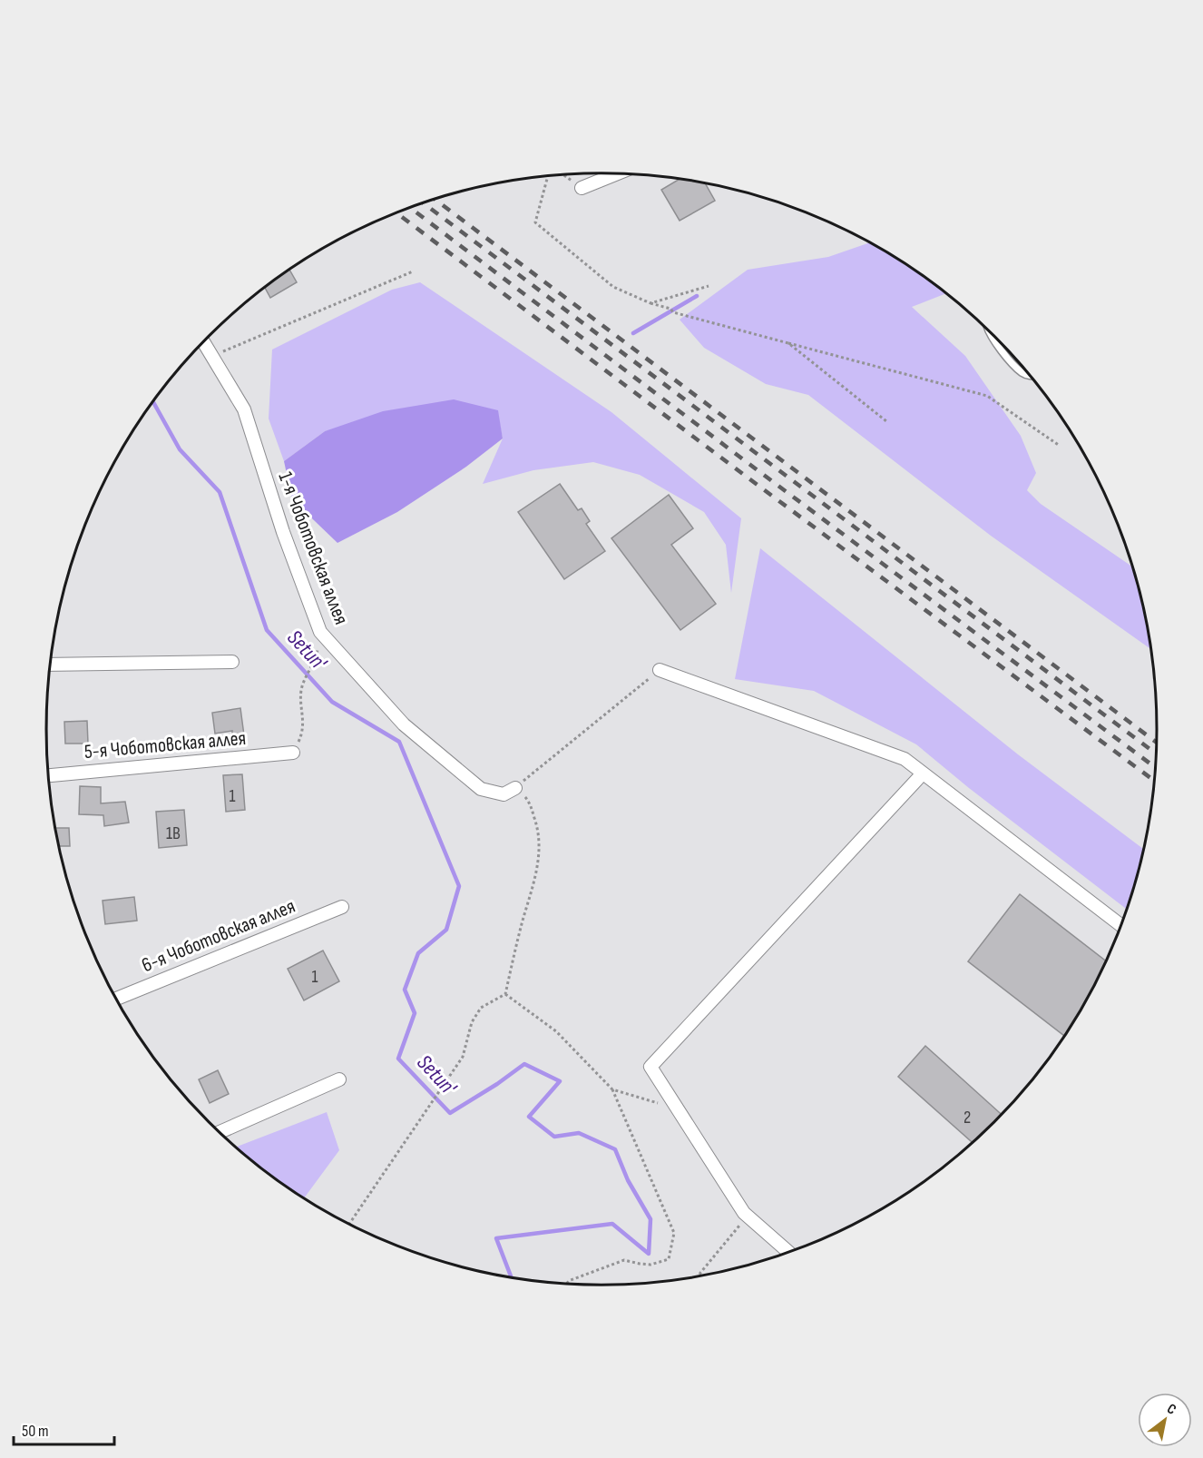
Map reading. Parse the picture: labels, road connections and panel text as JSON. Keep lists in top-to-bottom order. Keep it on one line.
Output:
{"streets":{"street":["1-я Чоботовская аллея","5-я Чоботовская аллея","6-я Чоботовская аллея"]},"water":["Setun'"],"house_numbers":["1","1В","1","2"],"scale_bar":"50 m","north":"top right"}
